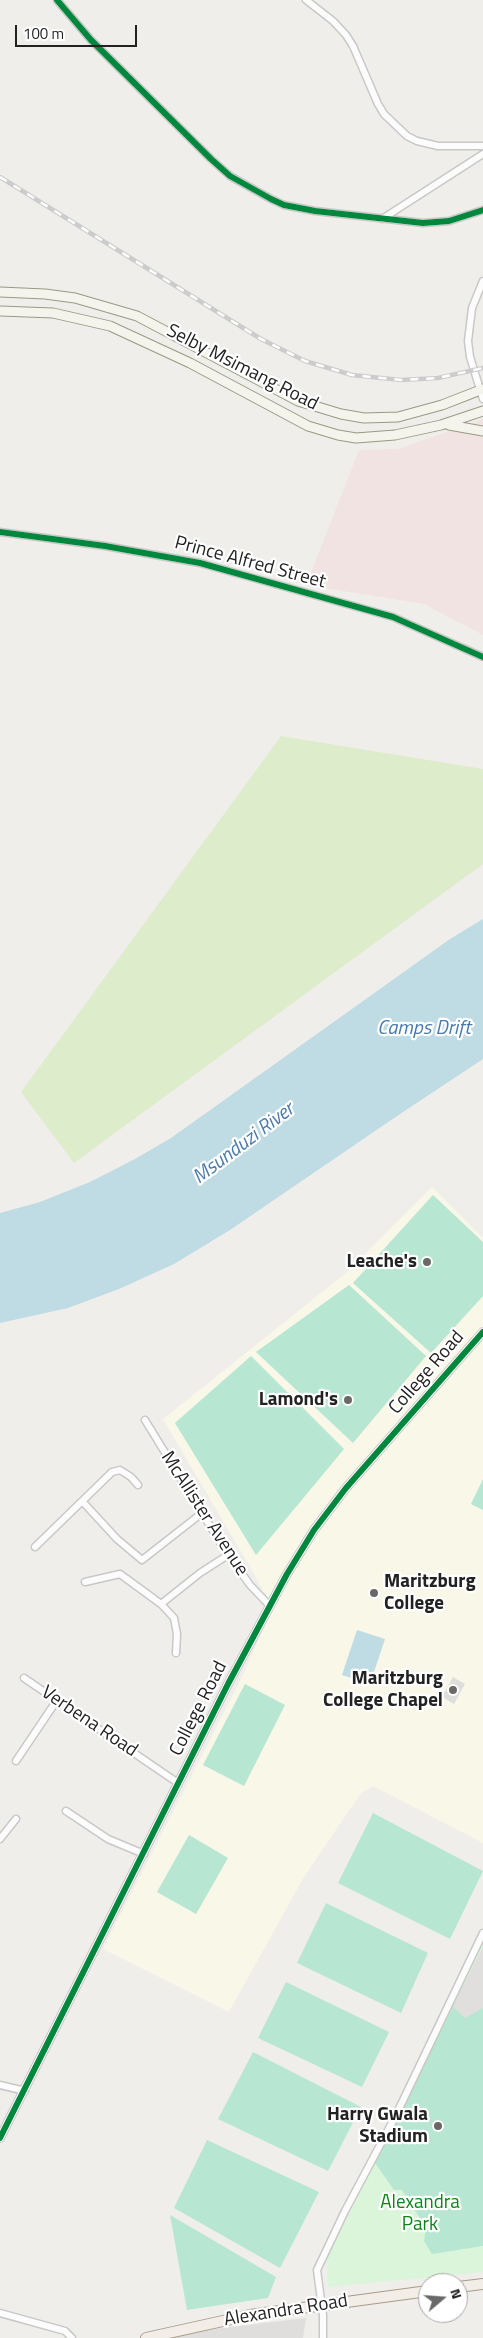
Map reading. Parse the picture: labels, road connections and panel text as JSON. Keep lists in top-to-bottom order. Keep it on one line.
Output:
{"streets":{"main road":["Selby Msimang Road","Alexandra Road"],"street":["Prince Alfred Street","College Road","McAllister Avenue","Verbena Road"]},"crossings":[["College Road","McAllister Avenue"],["College Road","Verbena Road"]],"water":["Camps Drift","Msunduzi River"],"parks":["Alexandra Park"],"places":["Leache's","Lamond's","Maritzburg College","Maritzburg College Chapel","Harry Gwala Stadium"],"scale_bar":"100 m","north":"right"}
